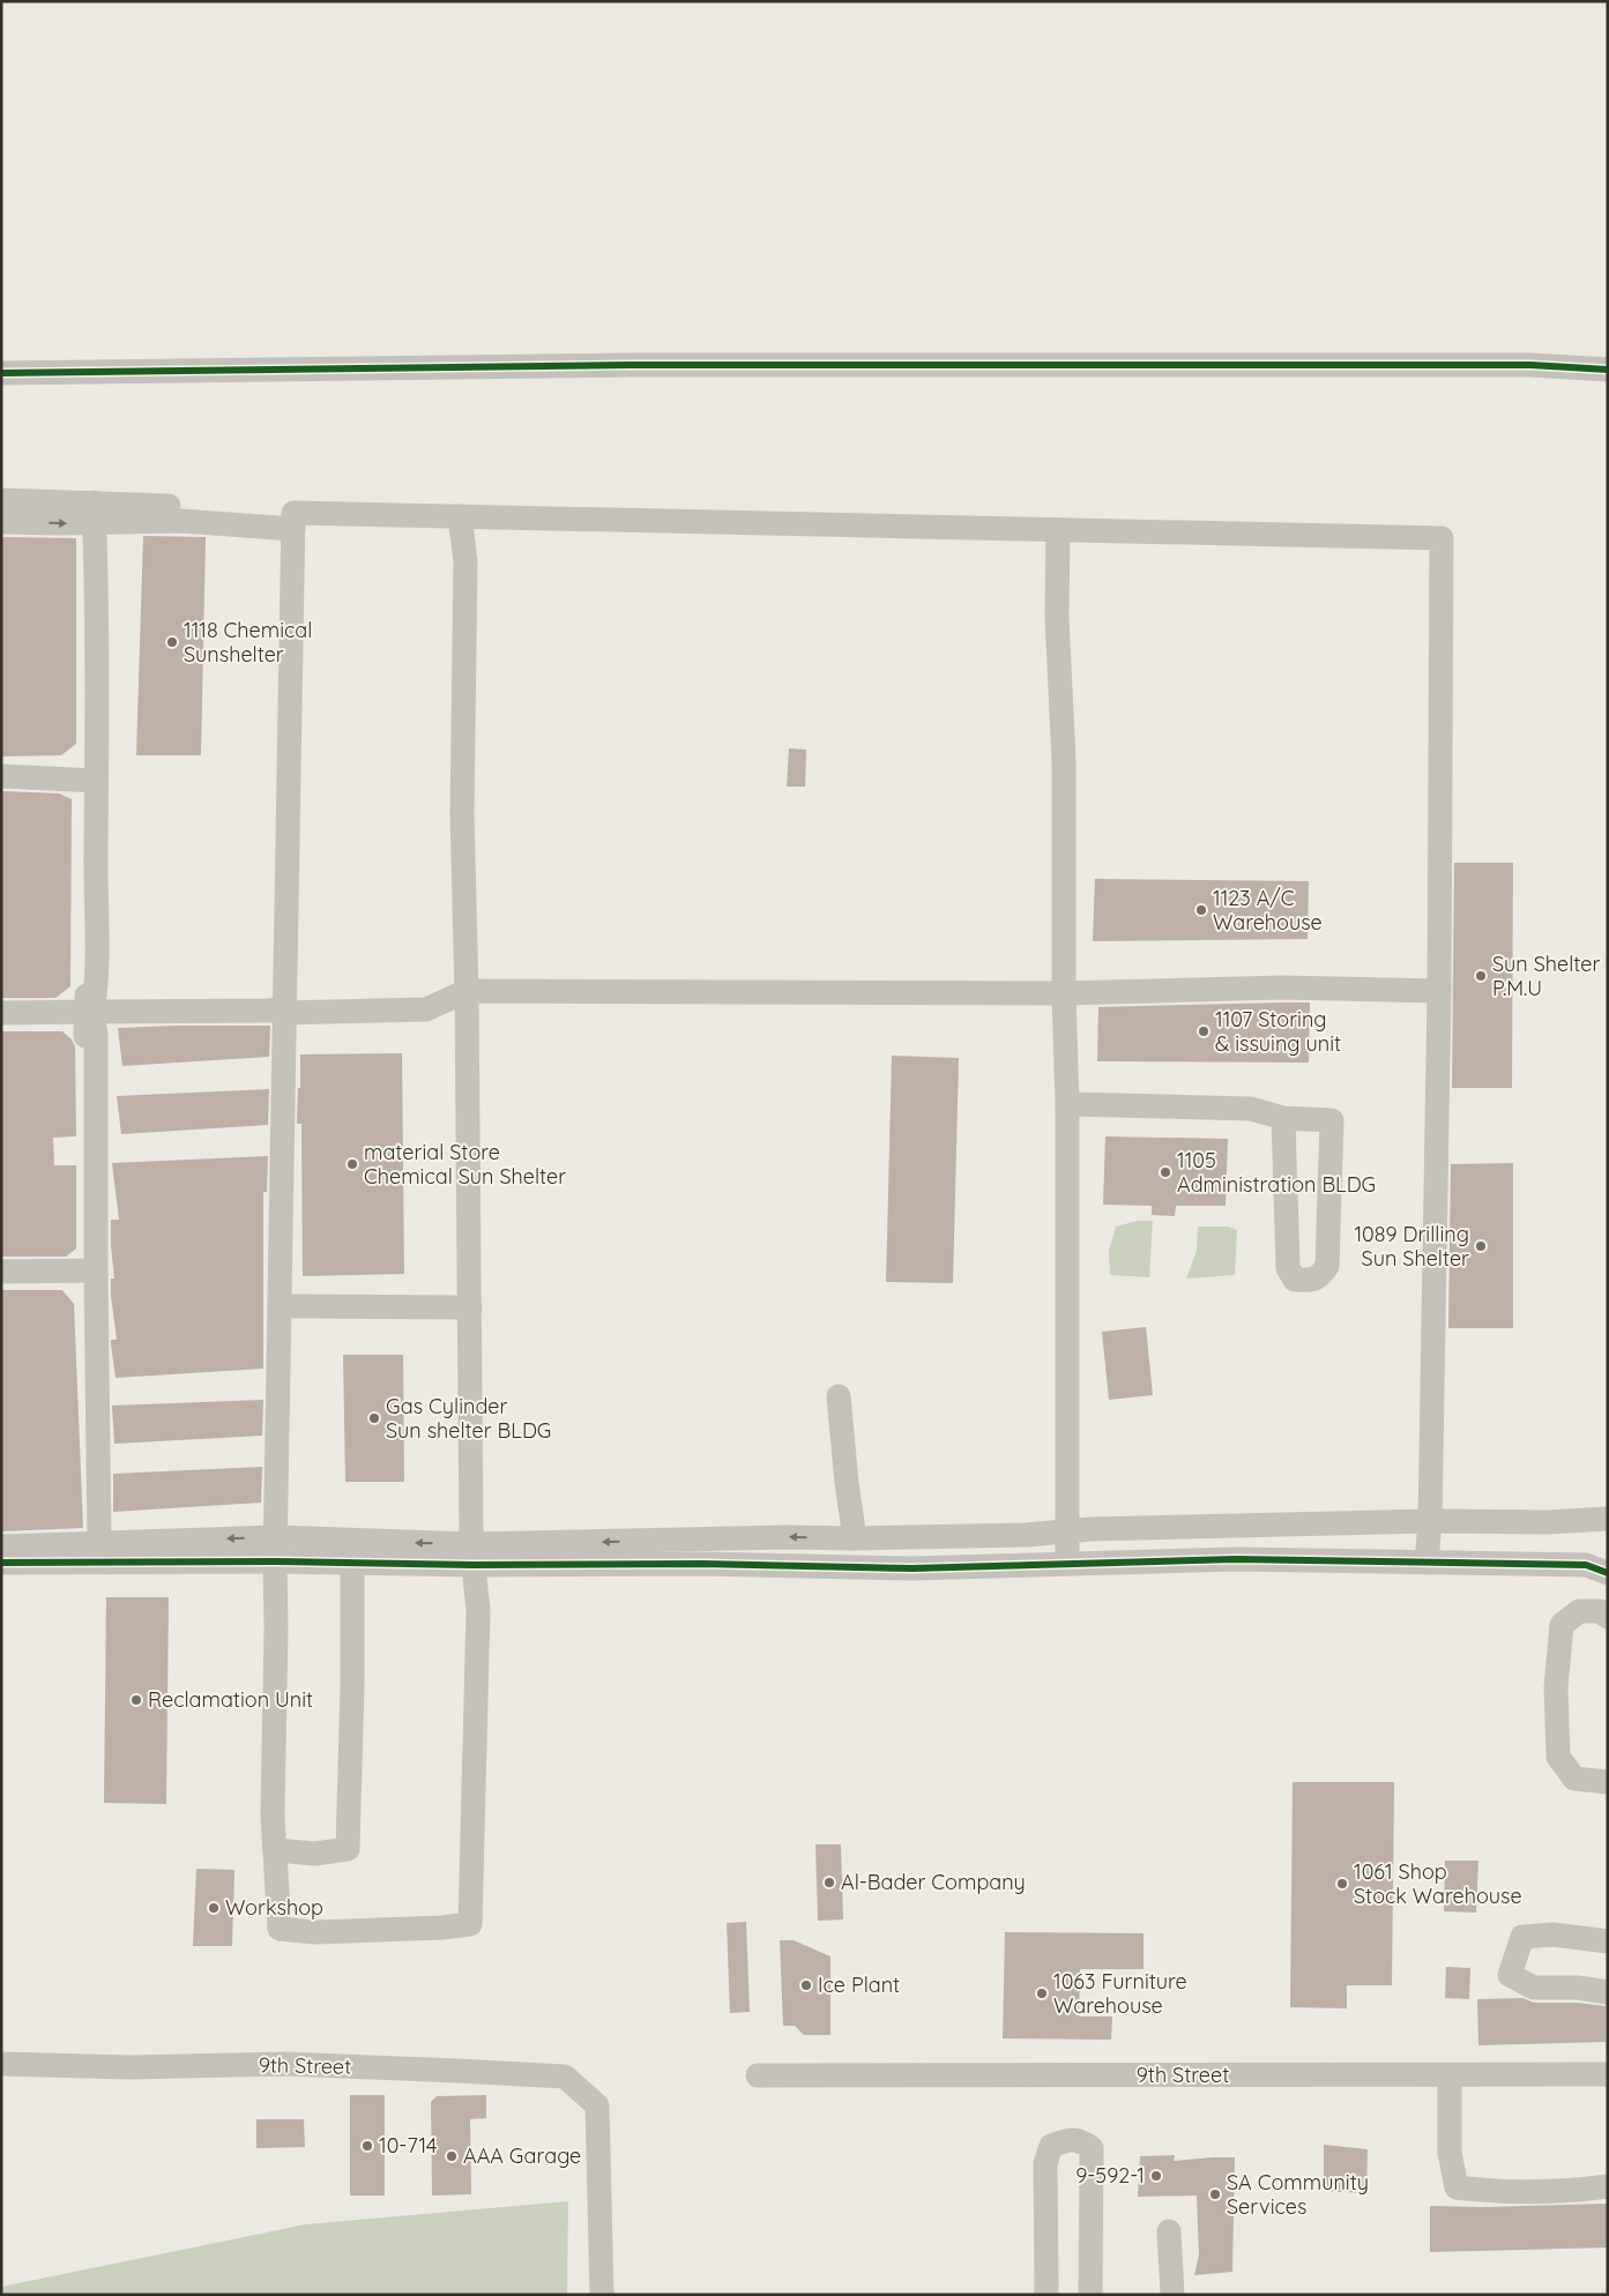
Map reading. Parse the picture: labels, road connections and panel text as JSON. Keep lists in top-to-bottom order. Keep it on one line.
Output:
{"streets":{"street":["9th Street"]},"places":["1118 Chemical Sunshelter","1123 A/C Warehouse","Sun Shelter P.M.U","1107 Storing & issuing unit","material Store Chemical Sun Shelter","1105 Administration BLDG","1089 Drilling Sun Shelter","Gas Cylinder Sun shelter BLDG","Reclamation Unit","Al-Bader Company","1061 Shop Stock Warehouse","Workshop","Ice Plant","1063 Furniture Warehouse","10-714","AAA Garage","9-592-1","SA Community Services"]}
